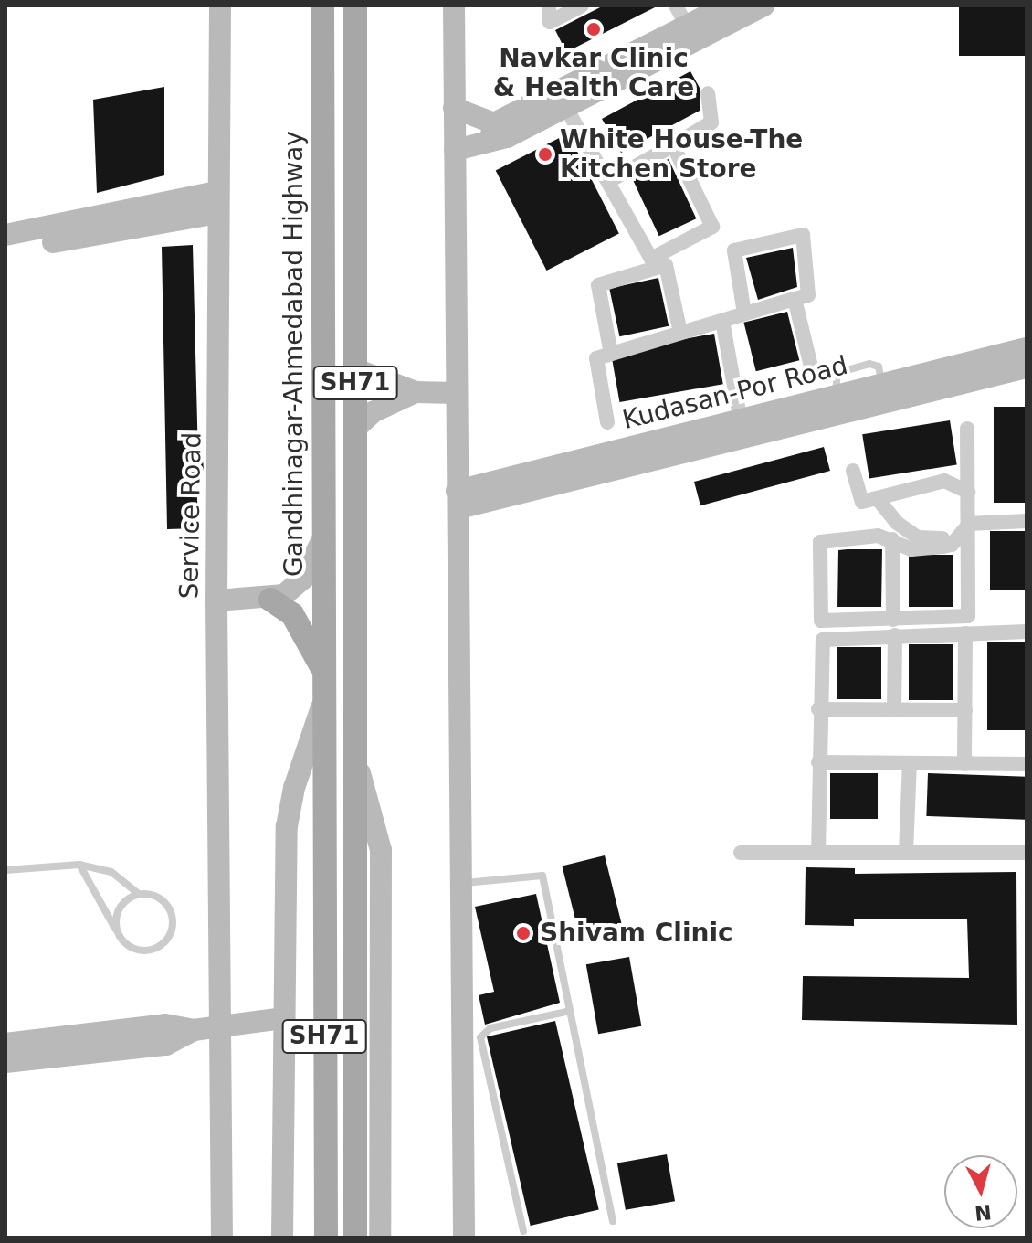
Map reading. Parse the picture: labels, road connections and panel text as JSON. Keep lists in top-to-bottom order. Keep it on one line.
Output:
{"streets":{"main road":["Gandhinagar-Ahmedabad Highway","SH71"],"street":["Kudasan-Por Road","Service Road"]},"crossings":[["Gandhinagar-Ahmedabad Highway","SH71"]],"places":["Navkar Clinic & Health Care","White House-The Kitchen Store","Shivam Clinic"],"north":"bottom"}
